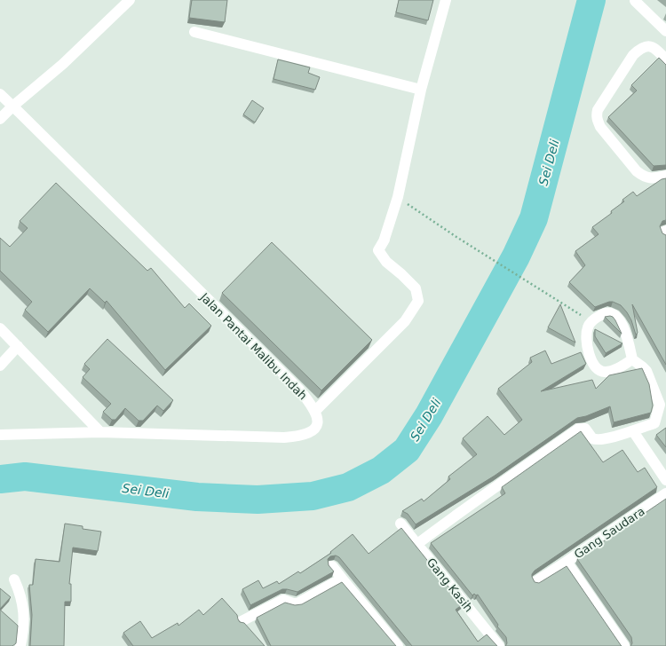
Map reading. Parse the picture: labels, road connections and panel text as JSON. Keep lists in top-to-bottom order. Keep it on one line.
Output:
{"streets":{"street":["Jalan Pantai Malibu Indah","Gang Saudara","Gang Kasih"]},"water":["Sei Deli"]}
